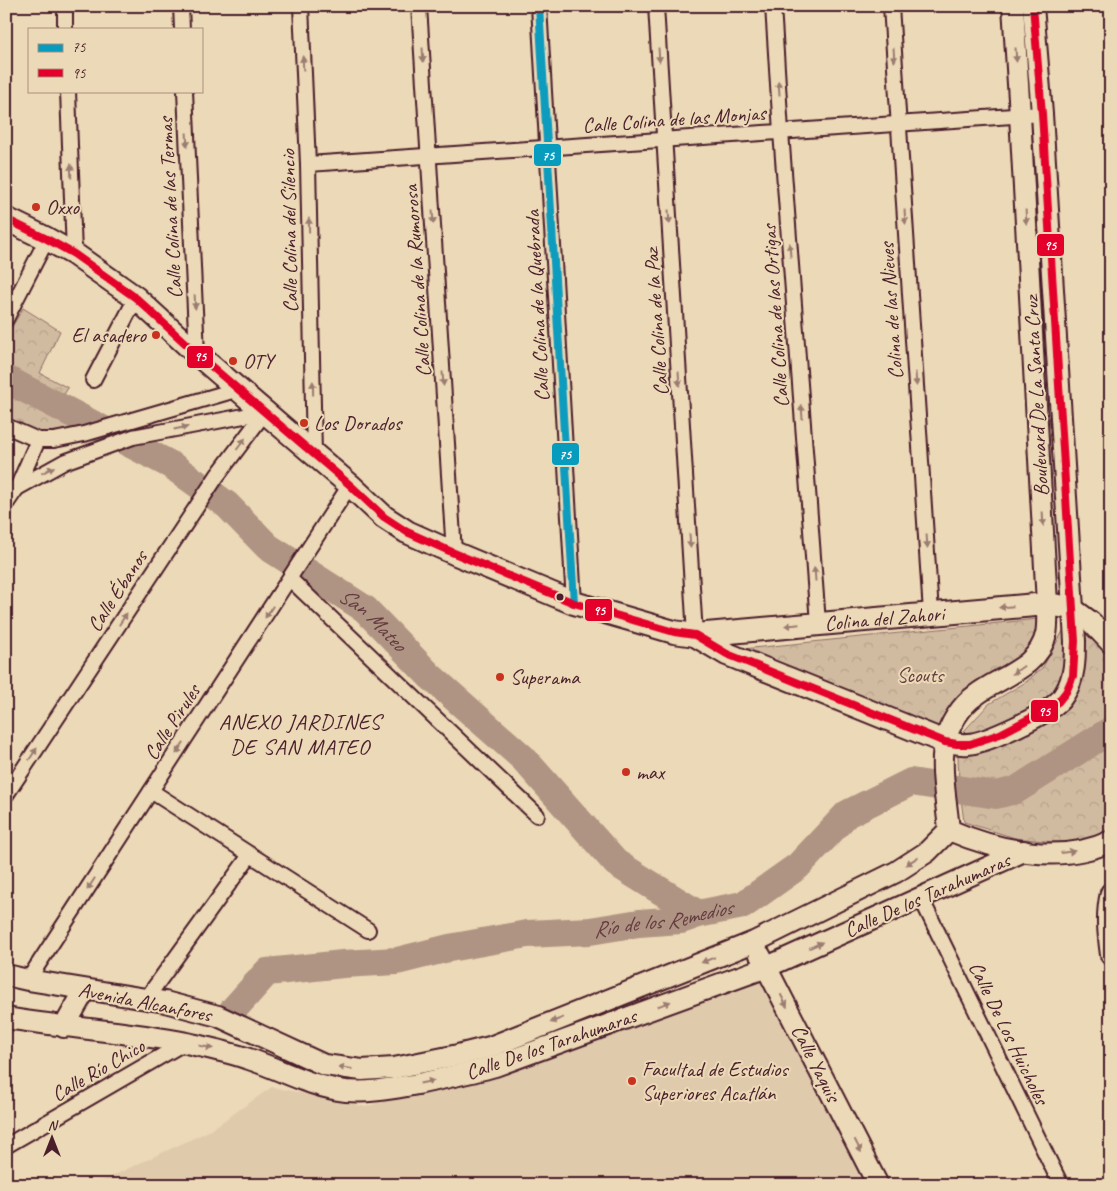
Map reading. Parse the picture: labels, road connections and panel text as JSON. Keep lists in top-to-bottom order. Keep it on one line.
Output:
{"streets":{"main road":["Boulevard De La Santa Cruz","Colina del Zahori","Calle De los Tarahumaras","Avenida Alcanfores","Calle Yaquis"],"street":["Calle Colina de las Monjas","Calle Colina de las Termas","Calle Colina del Silencio","Calle Colina de la Rumorosa","Calle Colina de la Quebrada","Colina de las Nieves","Calle Colina de las Ortigas","Calle Colina de la Paz","Calle Ébanos","Calle Pirules","Calle De Los Huicholes","Calle Río Chico"]},"crossings":[["Calle Colina de las Monjas","Calle Colina del Silencio"],["Calle Colina de las Monjas","Calle Colina de la Rumorosa"],["Calle Colina de las Monjas","Calle Colina de la Quebrada"],["Calle Colina de las Monjas","Colina de las Nieves"],["Calle Colina de las Monjas","Calle Colina de las Ortigas"],["Calle Colina de las Monjas","Calle Colina de la Paz"],["Calle Colina de las Monjas","Boulevard De La Santa Cruz"],["Colina de las Nieves","Colina del Zahori"],["Calle Colina de las Ortigas","Colina del Zahori"],["Calle Colina de la Paz","Colina del Zahori"],["Boulevard De La Santa Cruz","Colina del Zahori"],["Boulevard De La Santa Cruz","Calle De los Tarahumaras"],["Calle Pirules","Avenida Alcanfores"],["Calle De los Tarahumaras","Avenida Alcanfores"],["Calle De los Tarahumaras","Calle De Los Huicholes"],["Calle De los Tarahumaras","Calle Yaquis"],["Avenida Alcanfores","Calle Río Chico"]],"one_way":["Calle Colina del Silencio","Calle Colina de la Rumorosa","Colina de las Nieves","Calle Colina de las Ortigas","Calle Colina de la Paz","Calle Ébanos","Colina del Zahori","Calle Yaquis"],"districts":["ANEXO JARDINES DE SAN MATEO"],"water":["San Mateo","Río de los Remedios"],"parks":["Scouts"],"places":["Oxxo","El asadero","OTY","Los Dorados","Superama","max","Facultad de Estudios Superiores Acatlán"],"lines":["transit line 75","transit line 95"],"legend":["75","95"],"north":"top"}
